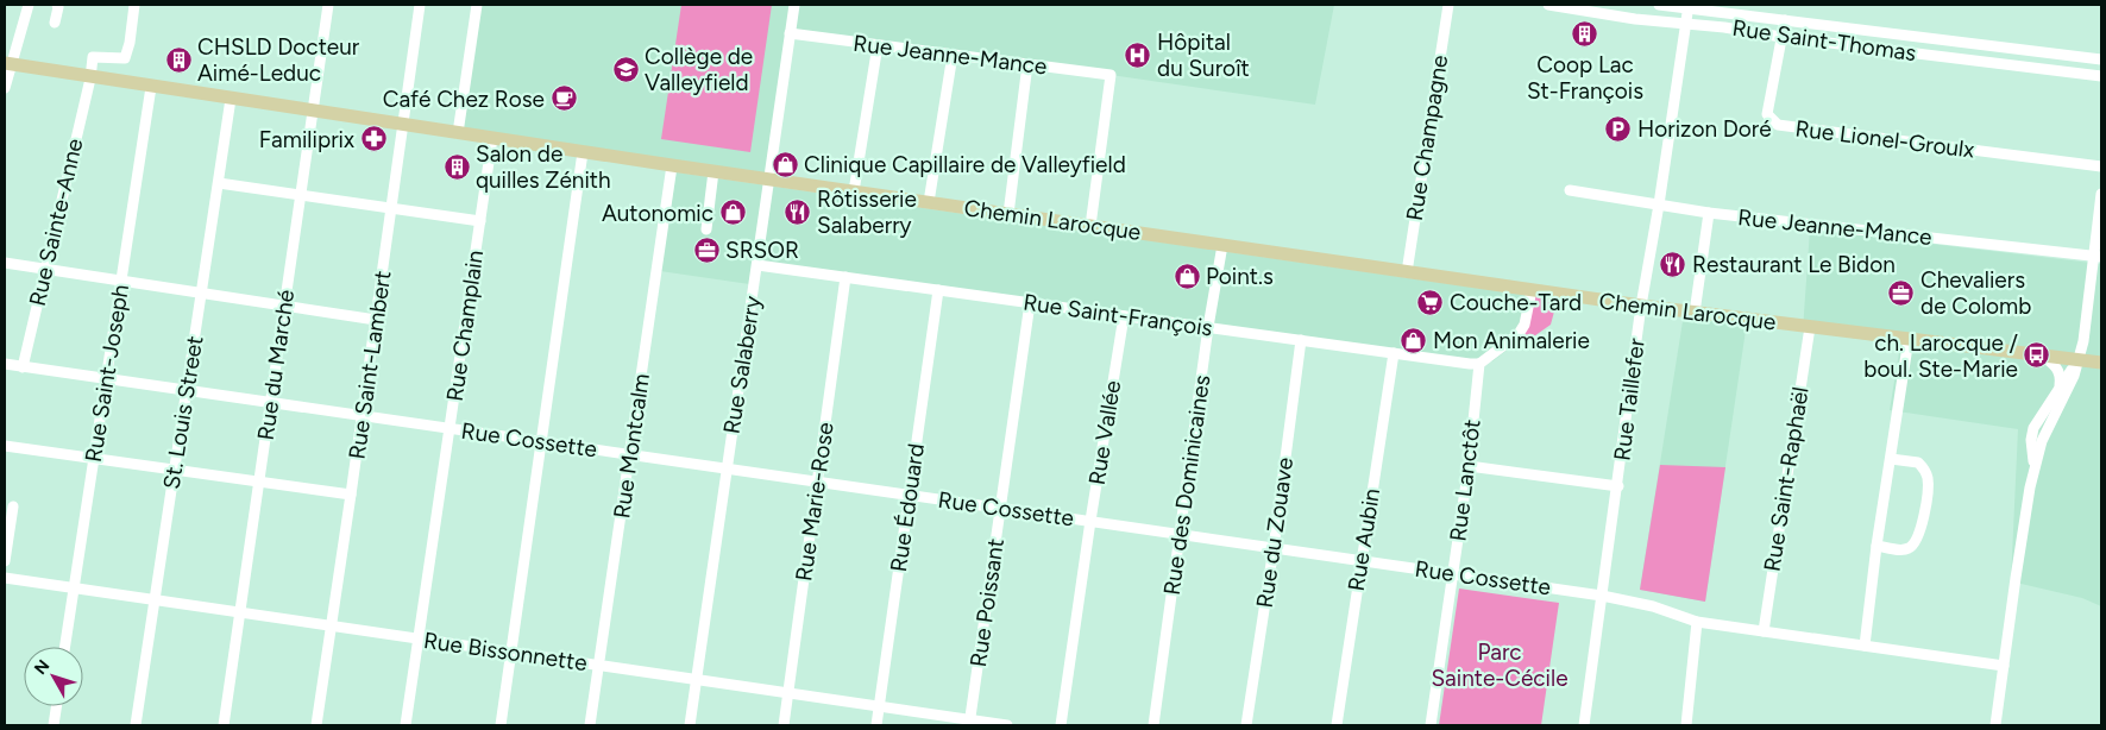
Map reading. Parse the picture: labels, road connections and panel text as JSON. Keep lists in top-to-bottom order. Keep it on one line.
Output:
{"streets":{"main road":["Chemin Larocque"],"street":["Rue Saint-Thomas","Rue Jeanne-Mance","Rue Champagne","Rue Lionel-Groulx","Rue Sainte-Anne","Rue Saint-François","Rue Champlain","Rue du Marché","Rue Saint-Lambert","Rue Salaberry","Rue Saint-Joseph","Rue Taillefer","St. Louis Street","Rue Vallée","Rue Cossette","Rue Montcalm","Rue Saint-Raphaël","Rue Lanctôt","Rue des Dominicaines","Rue Marie-Rose","Rue Édouard","Rue du Zouave","Rue Aubin","Rue Poissant","Rue Bissonnette"]},"crossings":[["Rue Saint-Thomas","Rue Lionel-Groulx"],["Rue Saint-Thomas","Rue Taillefer"],["Rue Jeanne-Mance","Chemin Larocque"],["Rue Jeanne-Mance","Rue Salaberry"],["Rue Jeanne-Mance","Rue Taillefer"],["Rue Champagne","Chemin Larocque"],["Chemin Larocque","Rue Sainte-Anne"],["Chemin Larocque","Rue Champlain"],["Chemin Larocque","Rue du Marché"],["Chemin Larocque","Rue Saint-Lambert"],["Chemin Larocque","Rue Salaberry"],["Chemin Larocque","Rue Saint-Joseph"],["Chemin Larocque","Rue Taillefer"],["Chemin Larocque","St. Louis Street"],["Chemin Larocque","Rue Montcalm"],["Chemin Larocque","Rue Saint-Raphaël"],["Chemin Larocque","Rue des Dominicaines"],["Rue Sainte-Anne","Rue Cossette"],["Rue Saint-François","Rue Salaberry"],["Rue Saint-François","Rue Vallée"],["Rue Saint-François","Rue Lanctôt"],["Rue Saint-François","Rue des Dominicaines"],["Rue Saint-François","Rue Marie-Rose"],["Rue Saint-François","Rue Édouard"],["Rue Saint-François","Rue du Zouave"],["Rue Saint-François","Rue Aubin"],["Rue Saint-François","Rue Poissant"],["Rue Champlain","Rue Cossette"],["Rue Champlain","Rue Bissonnette"],["Rue du Marché","Rue Cossette"],["Rue du Marché","Rue Bissonnette"],["Rue Saint-Lambert","Rue Cossette"],["Rue Saint-Lambert","Rue Bissonnette"],["Rue Salaberry","Rue Cossette"],["Rue Salaberry","Rue Bissonnette"],["Rue Saint-Joseph","Rue Cossette"],["Rue Saint-Joseph","Rue Bissonnette"],["Rue Taillefer","Rue Cossette"],["St. Louis Street","Rue Cossette"],["St. Louis Street","Rue Bissonnette"],["Rue Vallée","Rue Cossette"],["Rue Cossette","Rue Montcalm"],["Rue Cossette","Rue Saint-Raphaël"],["Rue Cossette","Rue Lanctôt"],["Rue Cossette","Rue des Dominicaines"],["Rue Cossette","Rue Marie-Rose"],["Rue Cossette","Rue Édouard"],["Rue Cossette","Rue du Zouave"],["Rue Cossette","Rue Aubin"],["Rue Cossette","Rue Poissant"],["Rue Montcalm","Rue Bissonnette"],["Rue Marie-Rose","Rue Bissonnette"],["Rue Édouard","Rue Bissonnette"],["Rue Poissant","Rue Bissonnette"]],"parks":["Parc Sainte-Cécile"],"places":{"building":["Coop Lac St-François","CHSLD Docteur Aimé-Leduc","Salon de quilles Zénith"],"hospital":["Hôpital du Suroît"],"school or university":["Collège de Valleyfield"],"cafe":["Café Chez Rose"],"parking":["Horizon Doré"],"pharmacy":["Familiprix"],"shop":["Clinique Capillaire de Valleyfield","Autonomic","Point.s","Mon Animalerie"],"restaurant":["Rôtisserie Salaberry","Restaurant Le Bidon"],"office":["SRSOR","Chevaliers de Colomb"],"supermarket":["Couche-Tard"],"bus stop":["ch. Larocque / boul. Ste-Marie"]},"north":"top left"}
